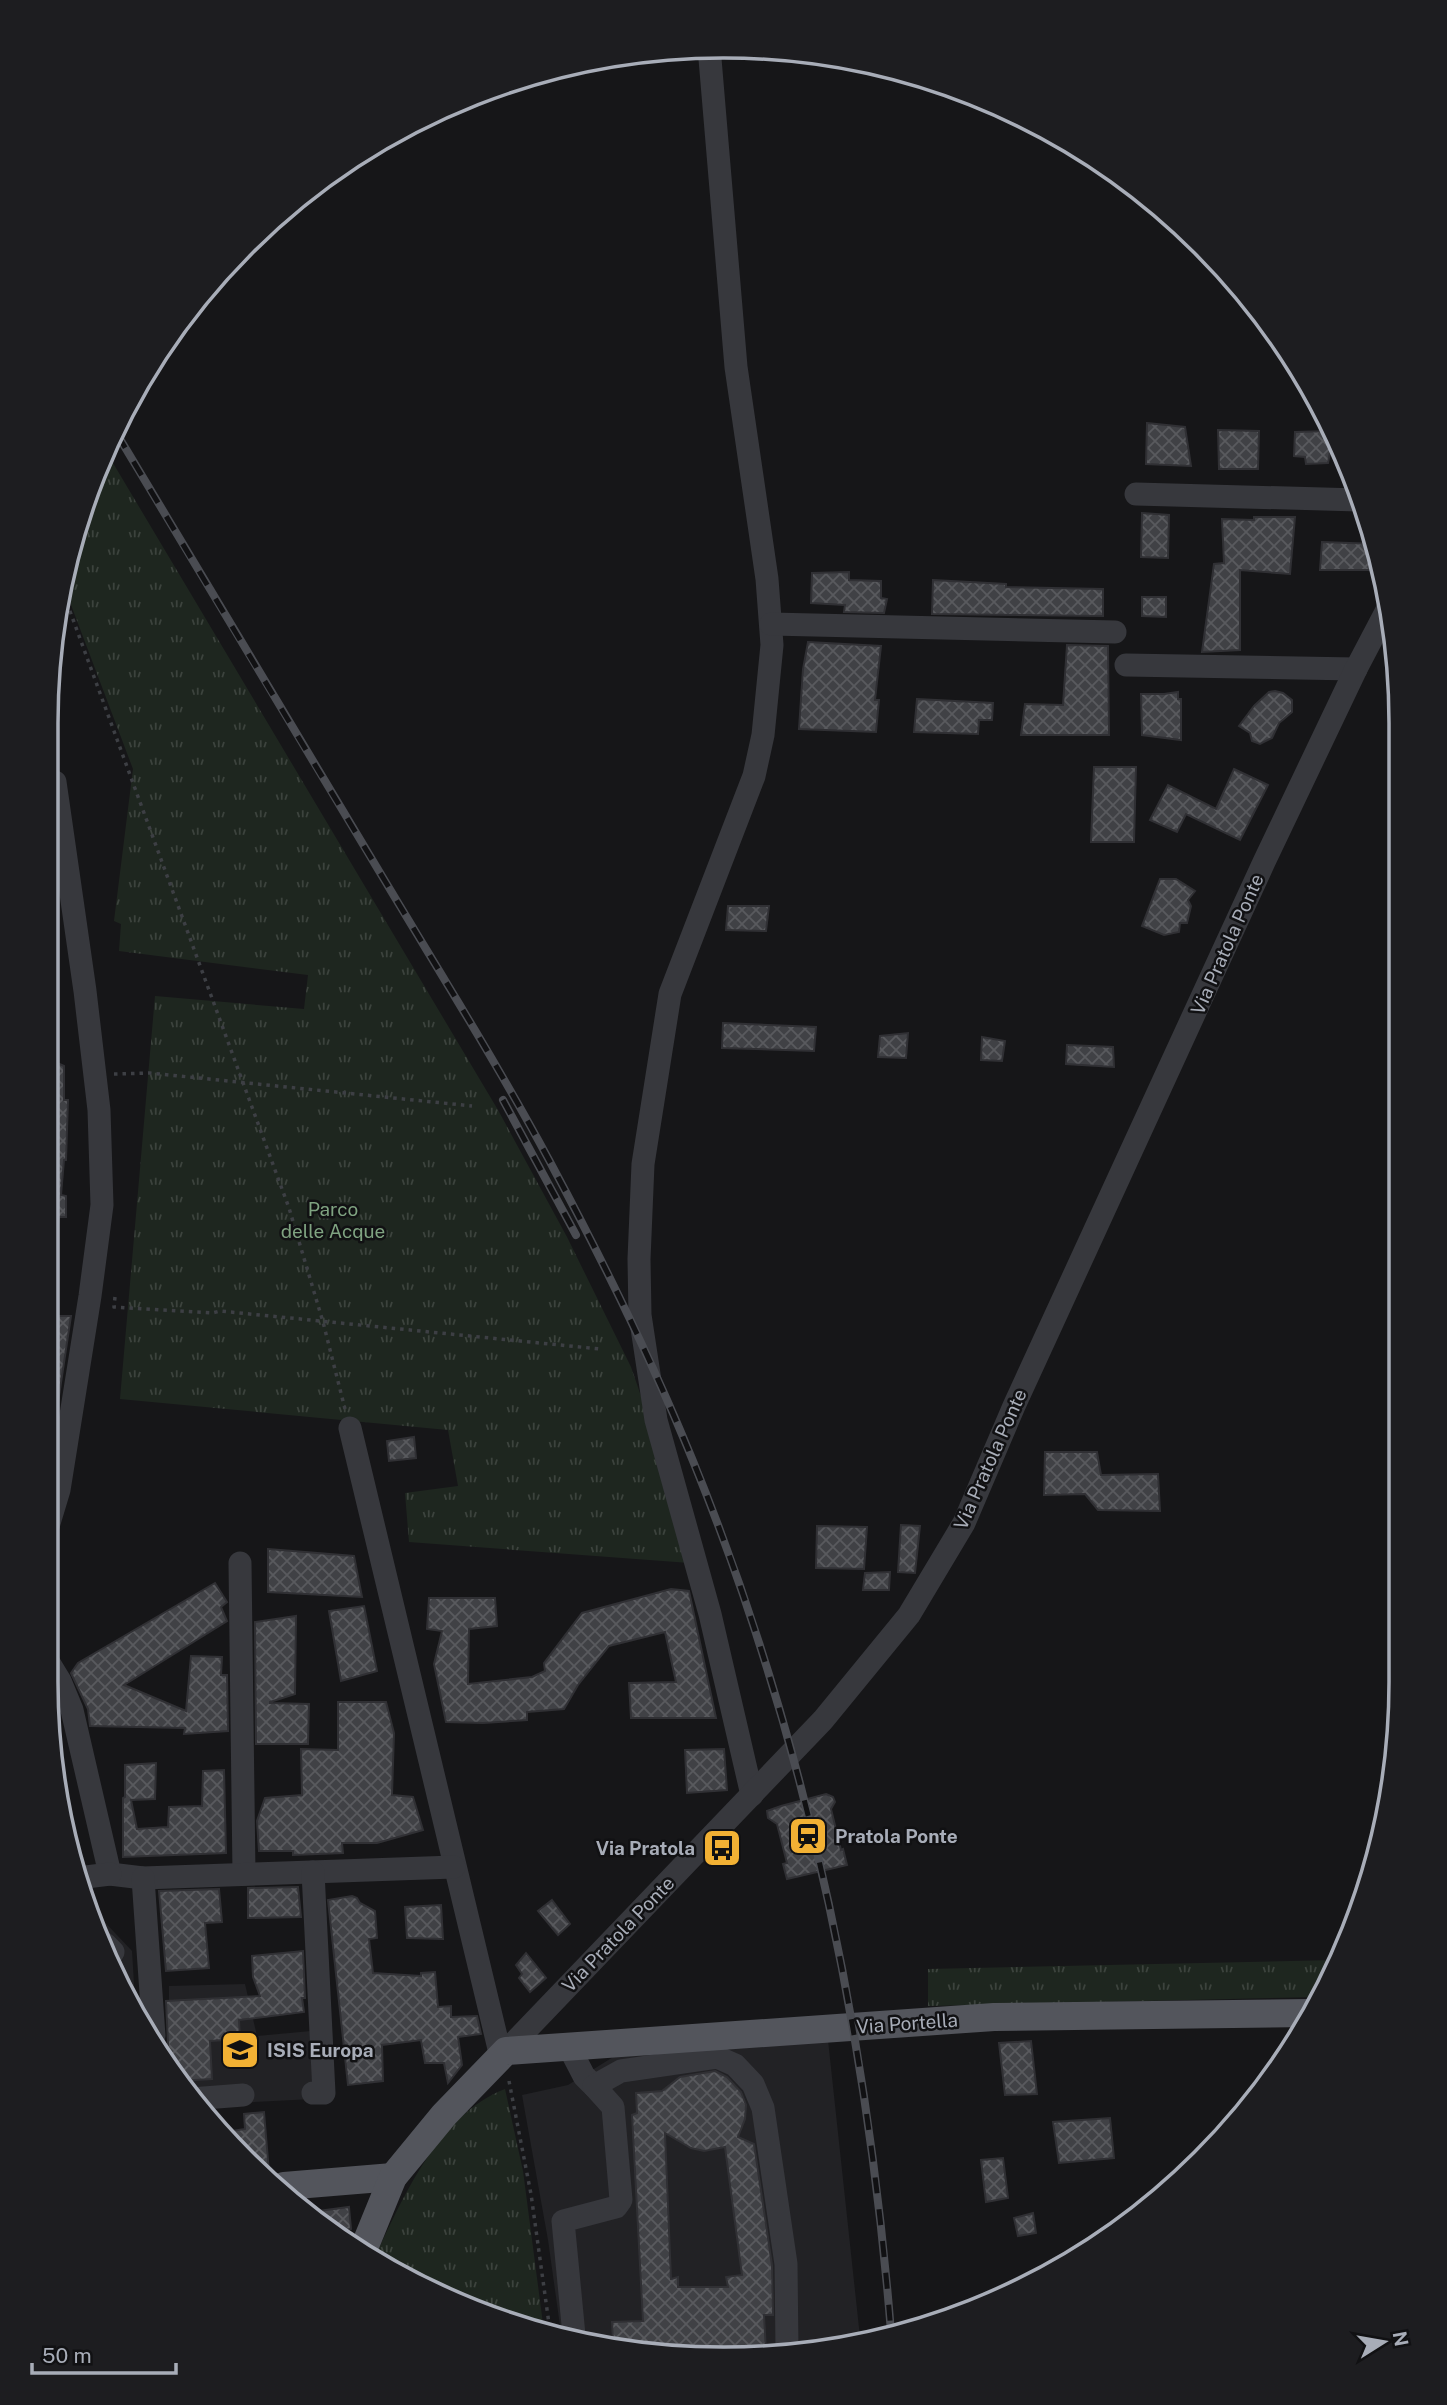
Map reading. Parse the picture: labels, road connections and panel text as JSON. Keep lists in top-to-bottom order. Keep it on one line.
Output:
{"streets":{"main road":["Via Pratola Ponte","Via Portella"]},"crossings":[["Via Pratola Ponte","Via Portella"]],"parks":["Parco delle Acque"],"places":{"station":["Pratola Ponte"],"bus stop":["Via Pratola"],"school or university":["ISIS Europa"]},"scale_bar":"50 m","north":"right"}
